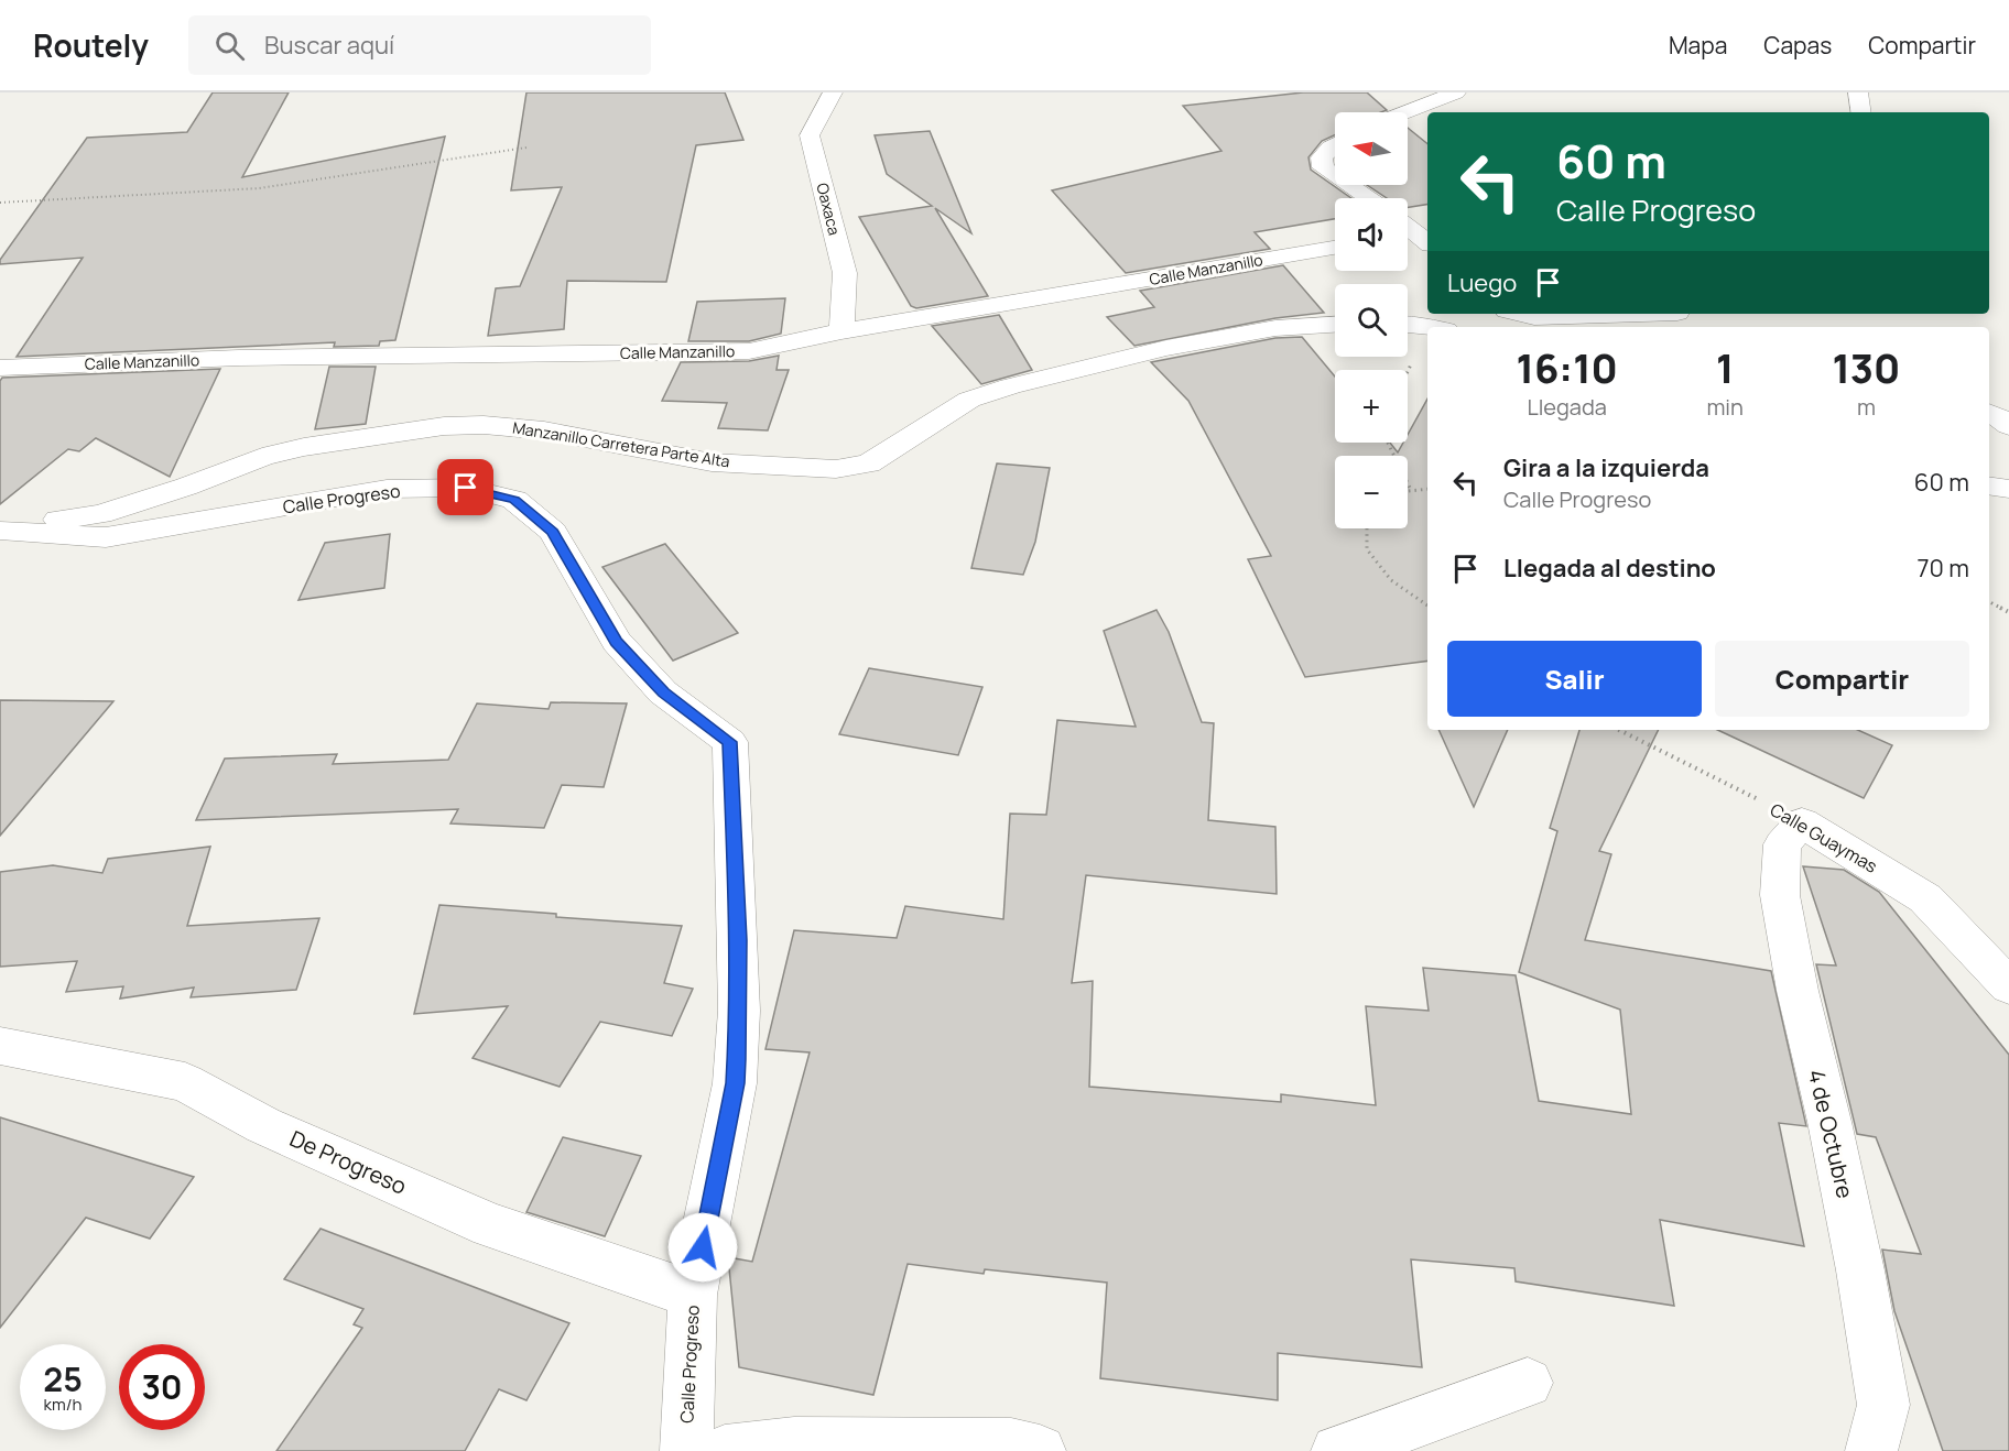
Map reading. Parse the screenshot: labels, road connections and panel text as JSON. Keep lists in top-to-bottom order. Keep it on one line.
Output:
{"streets":{"street":["Oaxaca","Calle Manzanillo","Manzanillo Carretera Parte Alta","Calle Progreso","Calle Guaymas","4 de Octubre","De Progreso"]},"crossings":[["Oaxaca","Calle Manzanillo"],["Manzanillo Carretera Parte Alta","Calle Progreso"],["Calle Progreso","De Progreso"],["Calle Guaymas","4 de Octubre"]],"north":"left","page":{"header":"Routely","search":"Buscar aquí","nav":["Mapa","Capas","Compartir"],"map_buttons":["+","−"],"turn":["60 m","Calle Progreso"],"then":"Luego","eta":["16:10","Llegada","1","min","130","m"],"list":[{"name":"Gira a la izquierda","note":"Calle Progreso","value":"60 m"},{"name":"Llegada al destino","value":"70 m"}],"buttons":["Salir","Compartir"],"speed":"25 km/h","limit":"30"}}
